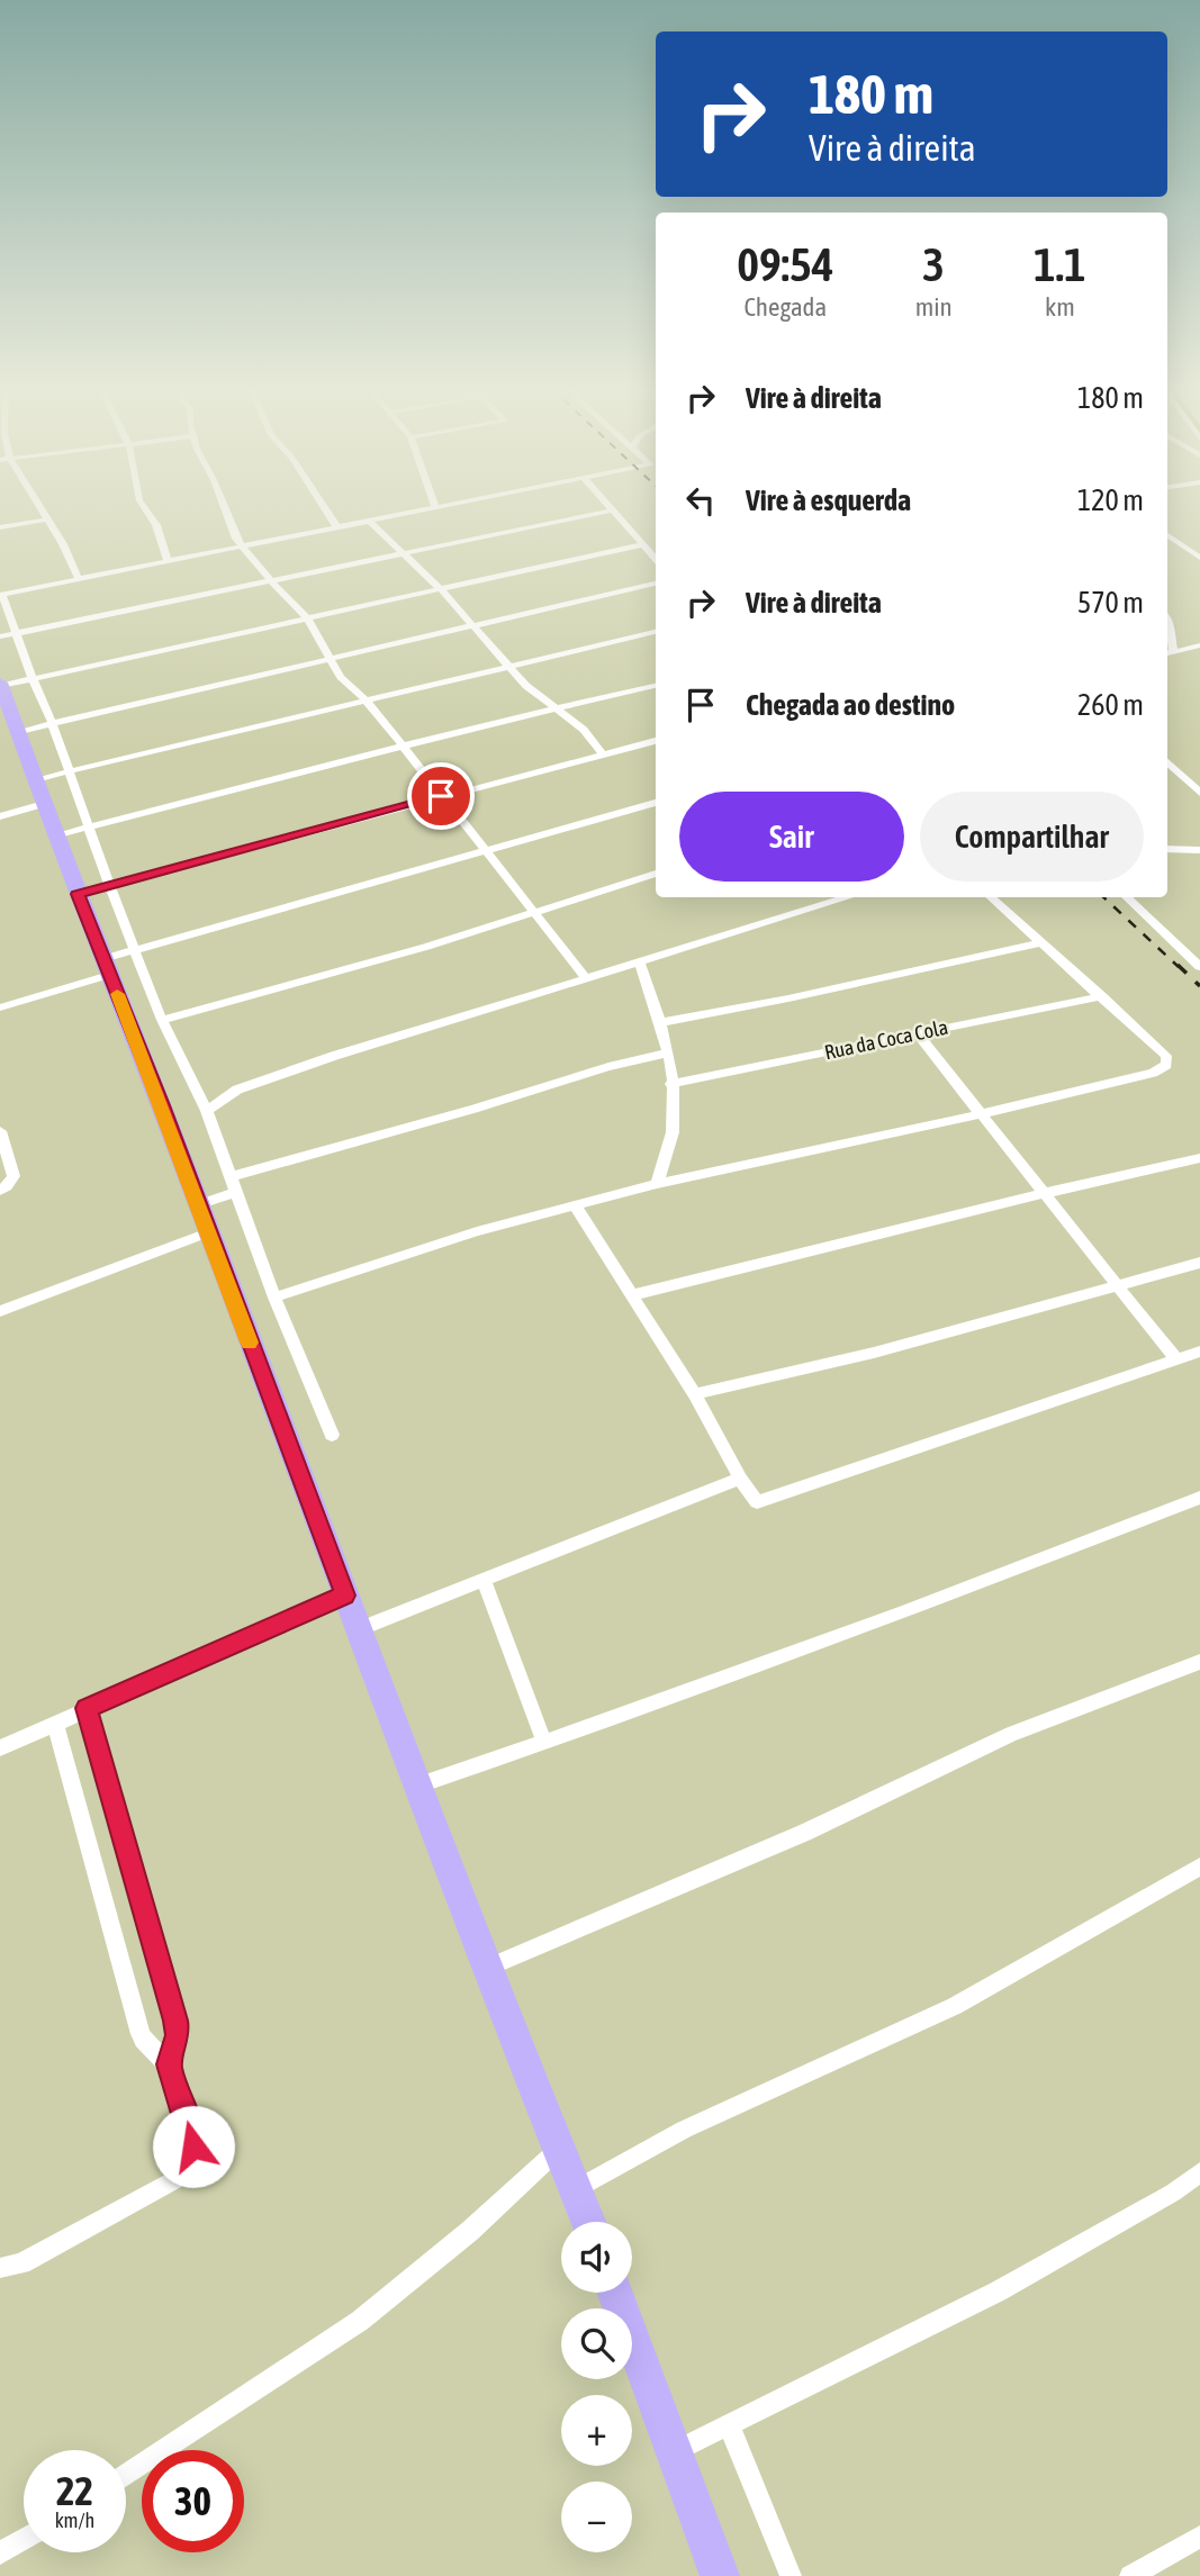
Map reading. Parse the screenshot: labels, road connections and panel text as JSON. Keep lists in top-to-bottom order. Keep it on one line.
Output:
{"streets":{"street":["Rua da Coca Cola"]},"page":{"turn":["180 m","Vire à direita"],"eta":["09:54","Chegada","3","min","1.1","km"],"list":[{"name":"Vire à direita","value":"180 m"},{"name":"Vire à esquerda","value":"120 m"},{"name":"Vire à direita","value":"570 m"},{"name":"Chegada ao destino","value":"260 m"}],"buttons":["Sair","Compartilhar"],"map_buttons":["+","−"],"speed":"22 km/h","limit":"30"}}
